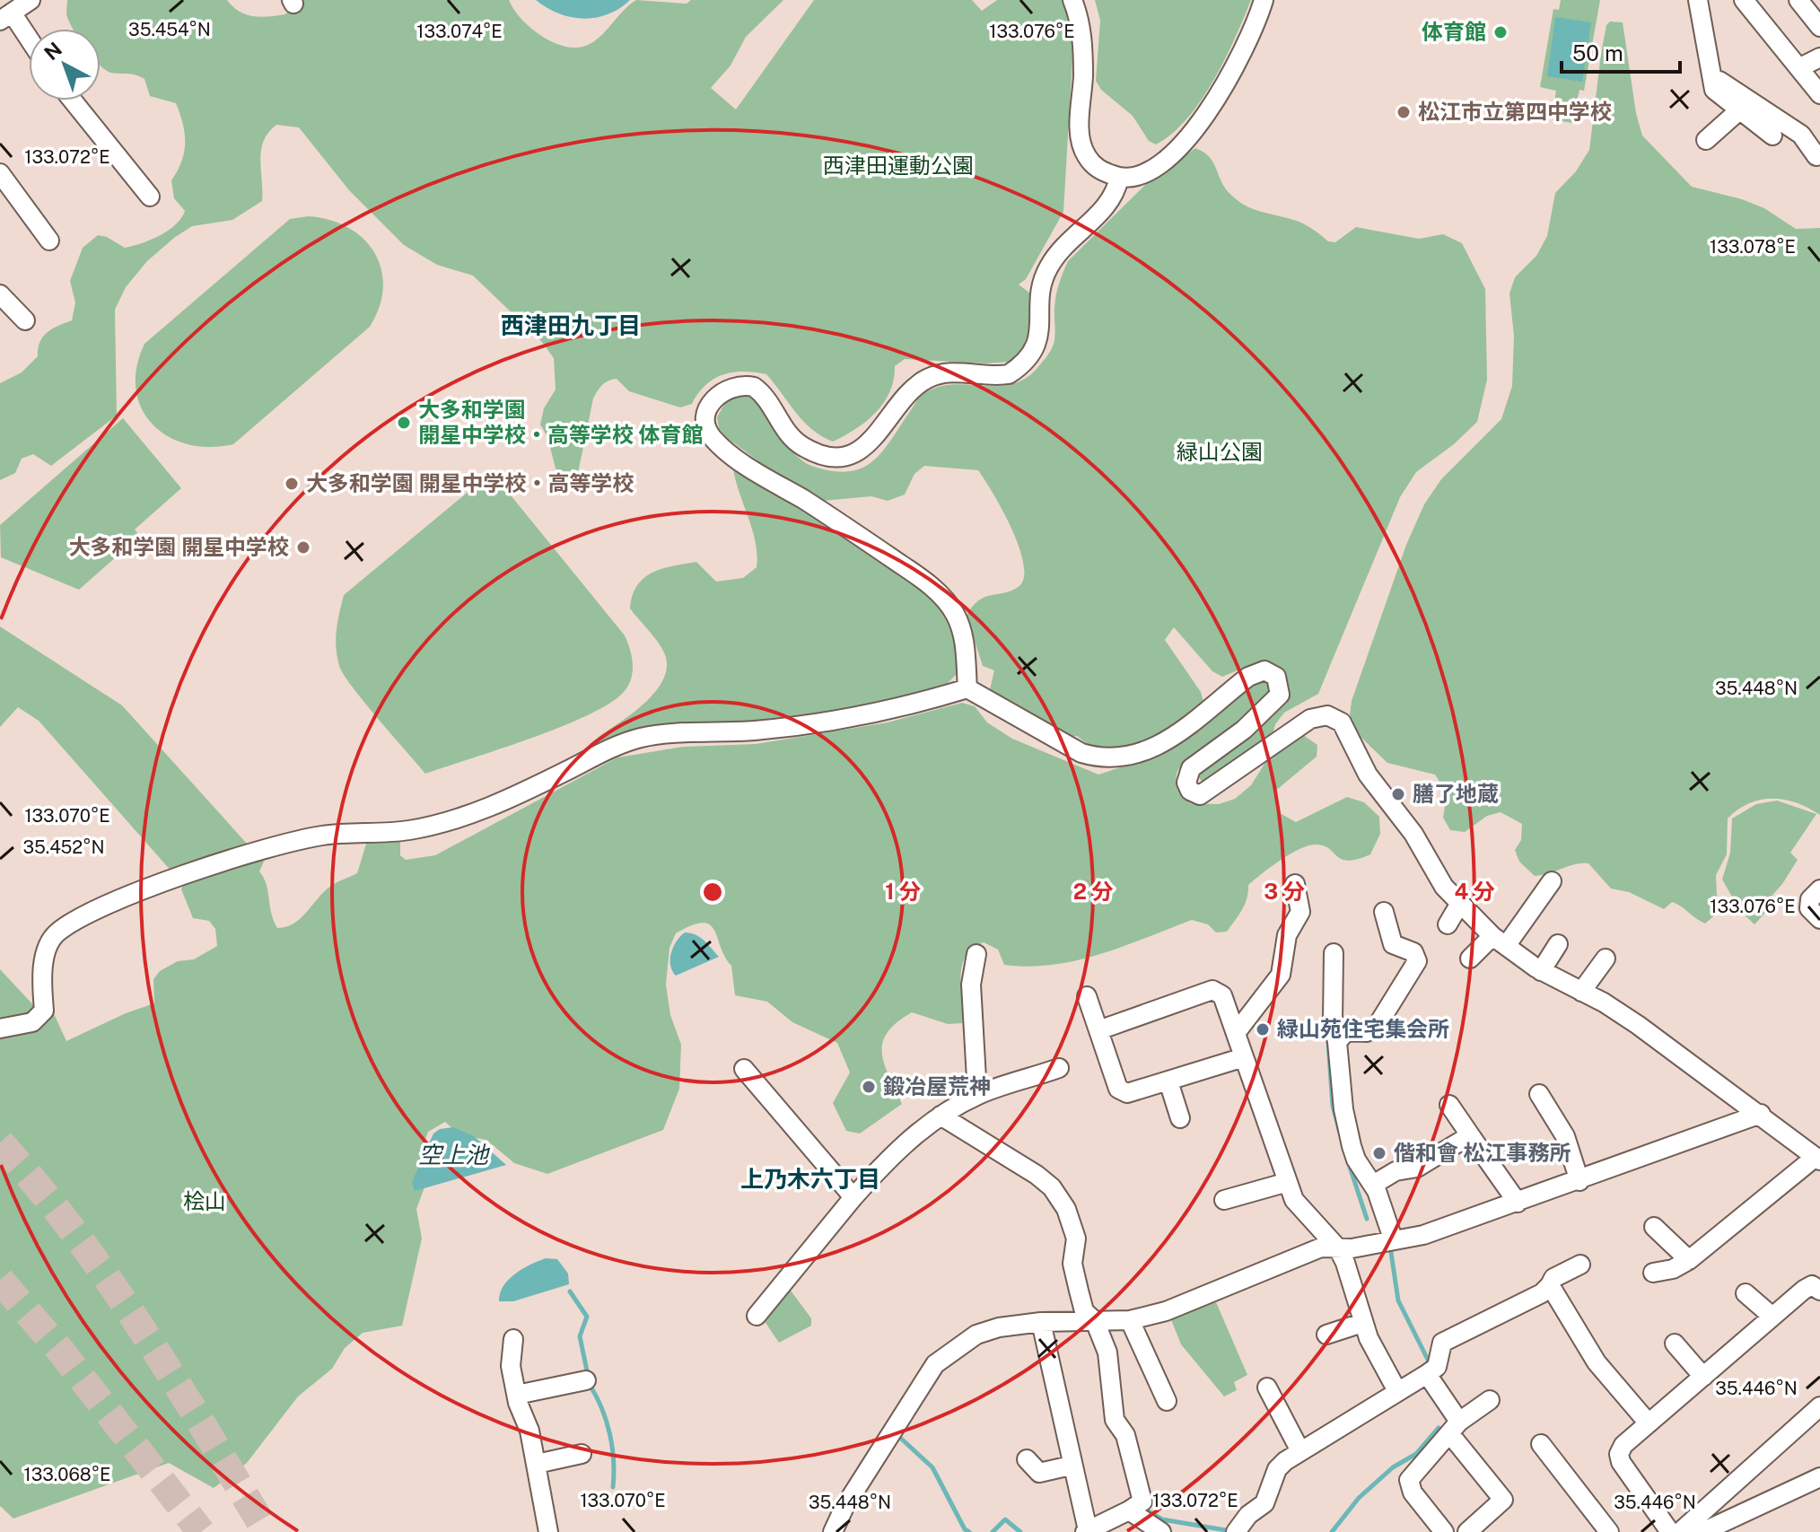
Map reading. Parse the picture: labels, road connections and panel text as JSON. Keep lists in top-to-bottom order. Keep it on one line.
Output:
{"districts":["西津田九丁目","上乃木六丁目"],"water":["空上池"],"parks":["西津田運動公園","緑山公園","桧山"],"places":["体育館","松江市立第四中学校","大多和学園 開星中学校・高等学校 体育館","大多和学園 開星中学校・高等学校","大多和学園 開星中学校","膳了地蔵","緑山苑住宅集会所","鍛冶屋荒神","偕和會 松江事務所"],"scale_bar":"50 m","north":"top left","coordinates":["35.454°N","133.074°E","133.076°E","133.072°E","133.078°E","35.448°N","133.070°E","35.452°N","35.446°N","133.068°E"],"rings":["1 分","2 分","3 分","4 分"]}
